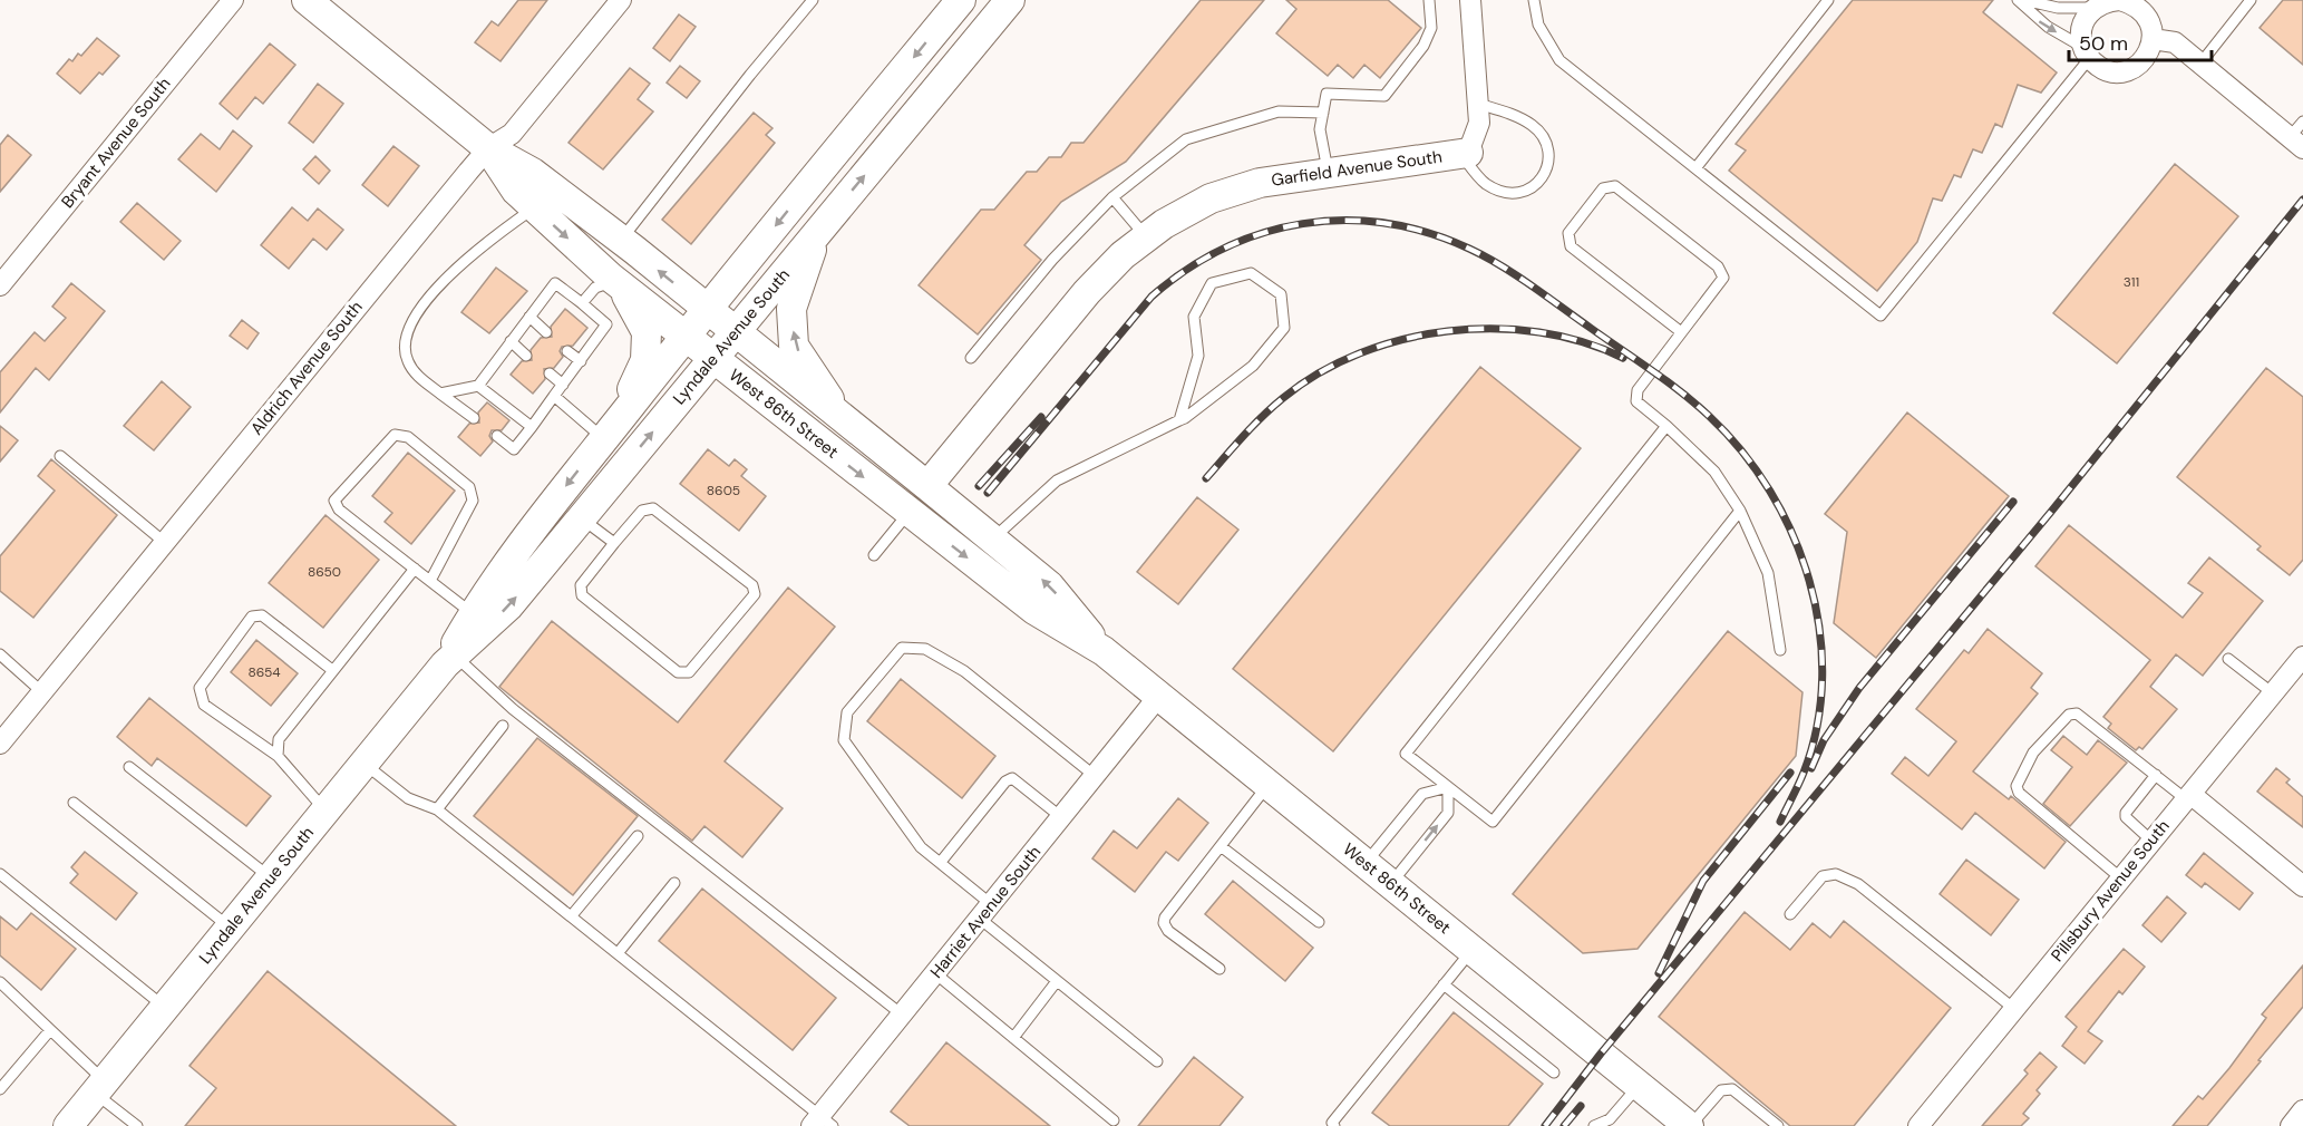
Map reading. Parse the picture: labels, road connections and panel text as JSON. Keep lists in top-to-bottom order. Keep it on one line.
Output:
{"streets":{"street":["Bryant Avenue South","Garfield Avenue South","Lyndale Avenue South","Aldrich Avenue South","West 86th Street","Pillsbury Avenue South","Harriet Avenue South"]},"crossings":[["Garfield Avenue South","West 86th Street"],["Lyndale Avenue South","West 86th Street"],["Aldrich Avenue South","West 86th Street"],["West 86th Street","Harriet Avenue South"]],"house_numbers":["311","8605","8650","8654"],"scale_bar":"50 m"}
